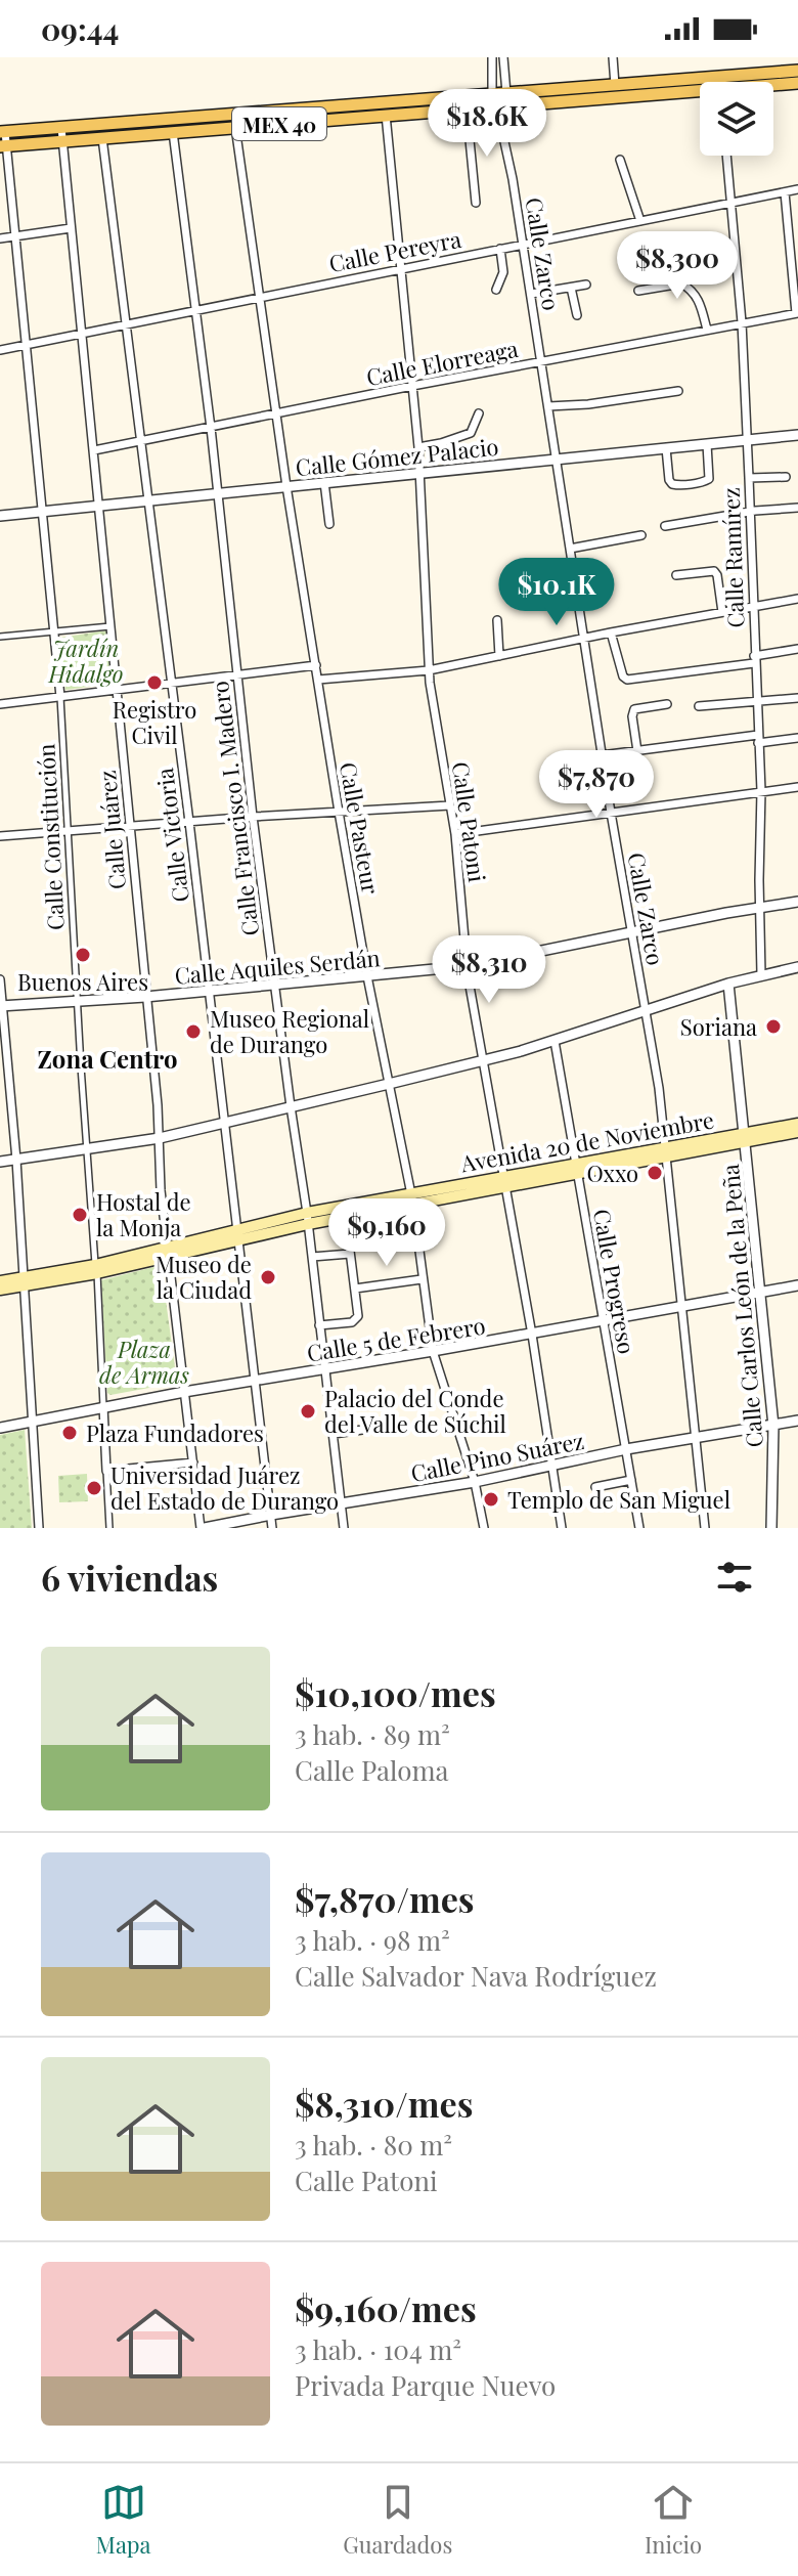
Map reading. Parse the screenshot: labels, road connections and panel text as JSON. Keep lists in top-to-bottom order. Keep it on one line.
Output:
{"streets":{"main road":["MEX 40","Avenida 20 de Noviembre"],"street":["Calle Pereyra","Calle Zarco","Calle Elorreaga","Calle Gómez Palacio","Calle Ramírez","Calle Francisco I. Madero","Calle Patoni","Calle Pasteur","Calle Juárez","Calle Victoria","Calle Constitución","Calle Aquiles Serdán","Calle Progreso","Calle Carlos León de la Peña","Calle 5 de Febrero","Calle Pino Suárez"]},"crossings":[["MEX 40","Calle Zarco"],["MEX 40","Calle Francisco I. Madero"],["MEX 40","Calle Patoni"],["MEX 40","Calle Pasteur"],["MEX 40","Calle Juárez"],["MEX 40","Calle Victoria"],["MEX 40","Calle Constitución"],["Calle Pereyra","Calle Zarco"],["Calle Pereyra","Calle Ramírez"],["Calle Pereyra","Calle Francisco I. Madero"],["Calle Pereyra","Calle Patoni"],["Calle Pereyra","Calle Pasteur"],["Calle Pereyra","Calle Juárez"],["Calle Pereyra","Calle Victoria"],["Calle Pereyra","Calle Constitución"],["Calle Zarco","Calle Elorreaga"],["Calle Zarco","Calle Gómez Palacio"],["Calle Zarco","Calle Aquiles Serdán"],["Calle Zarco","Avenida 20 de Noviembre"],["Calle Zarco","Calle 5 de Febrero"],["Calle Zarco","Calle Pino Suárez"],["Calle Elorreaga","Calle Ramírez"],["Calle Elorreaga","Calle Francisco I. Madero"],["Calle Elorreaga","Calle Patoni"],["Calle Elorreaga","Calle Pasteur"],["Calle Elorreaga","Calle Juárez"],["Calle Elorreaga","Calle Victoria"],["Calle Gómez Palacio","Calle Ramírez"],["Calle Gómez Palacio","Calle Francisco I. Madero"],["Calle Gómez Palacio","Calle Patoni"],["Calle Gómez Palacio","Calle Pasteur"],["Calle Gómez Palacio","Calle Juárez"],["Calle Gómez Palacio","Calle Victoria"],["Calle Gómez Palacio","Calle Constitución"],["Calle Ramírez","Calle Aquiles Serdán"],["Calle Francisco I. Madero","Calle Aquiles Serdán"],["Calle Francisco I. Madero","Avenida 20 de Noviembre"],["Calle Francisco I. Madero","Calle 5 de Febrero"],["Calle Francisco I. Madero","Calle Pino Suárez"],["Calle Patoni","Calle Aquiles Serdán"],["Calle Patoni","Avenida 20 de Noviembre"],["Calle Patoni","Calle 5 de Febrero"],["Calle Patoni","Calle Pino Suárez"],["Calle Pasteur","Calle Aquiles Serdán"],["Calle Pasteur","Avenida 20 de Noviembre"],["Calle Pasteur","Calle 5 de Febrero"],["Calle Pasteur","Calle Pino Suárez"],["Calle Juárez","Calle Aquiles Serdán"],["Calle Juárez","Avenida 20 de Noviembre"],["Calle Juárez","Calle 5 de Febrero"],["Calle Juárez","Calle Pino Suárez"],["Calle Victoria","Calle Aquiles Serdán"],["Calle Victoria","Avenida 20 de Noviembre"],["Calle Victoria","Calle 5 de Febrero"],["Calle Victoria","Calle Pino Suárez"],["Calle Constitución","Calle Aquiles Serdán"],["Calle Constitución","Avenida 20 de Noviembre"],["Calle Constitución","Calle 5 de Febrero"],["Avenida 20 de Noviembre","Calle Progreso"],["Avenida 20 de Noviembre","Calle Carlos León de la Peña"],["Calle Progreso","Calle 5 de Febrero"],["Calle Progreso","Calle Pino Suárez"],["Calle Carlos León de la Peña","Calle 5 de Febrero"],["Calle Carlos León de la Peña","Calle Pino Suárez"]],"districts":["Zona Centro"],"parks":["Jardín Hidalgo","Plaza de Armas"],"places":["Registro Civil","Buenos Aires","Soriana","Museo Regional de Durango","Oxxo","Hostal de la Monja","Museo de la Ciudad","Palacio del Conde del Valle de Súchil","Plaza Fundadores","Universidad Juárez del Estado de Durango","Templo de San Miguel"],"page":{"status":"09:44","price":["$18.6K","$8,300","$10.1K","$7,870","$8,310","$9,160"],"heading":"6 viviendas","list":[{"name":"$10,100/mes","note":"3 hab. · 89 m² · Calle Paloma"},{"name":"$7,870/mes","note":"3 hab. · 98 m² · Calle Salvador Nava Rodríguez"},{"name":"$8,310/mes","note":"3 hab. · 80 m² · Calle Patoni"},{"name":"$9,160/mes","note":"3 hab. · 104 m² · Privada Parque Nuevo"}],"tabs":["Mapa","Guardados","Inicio"]}}
